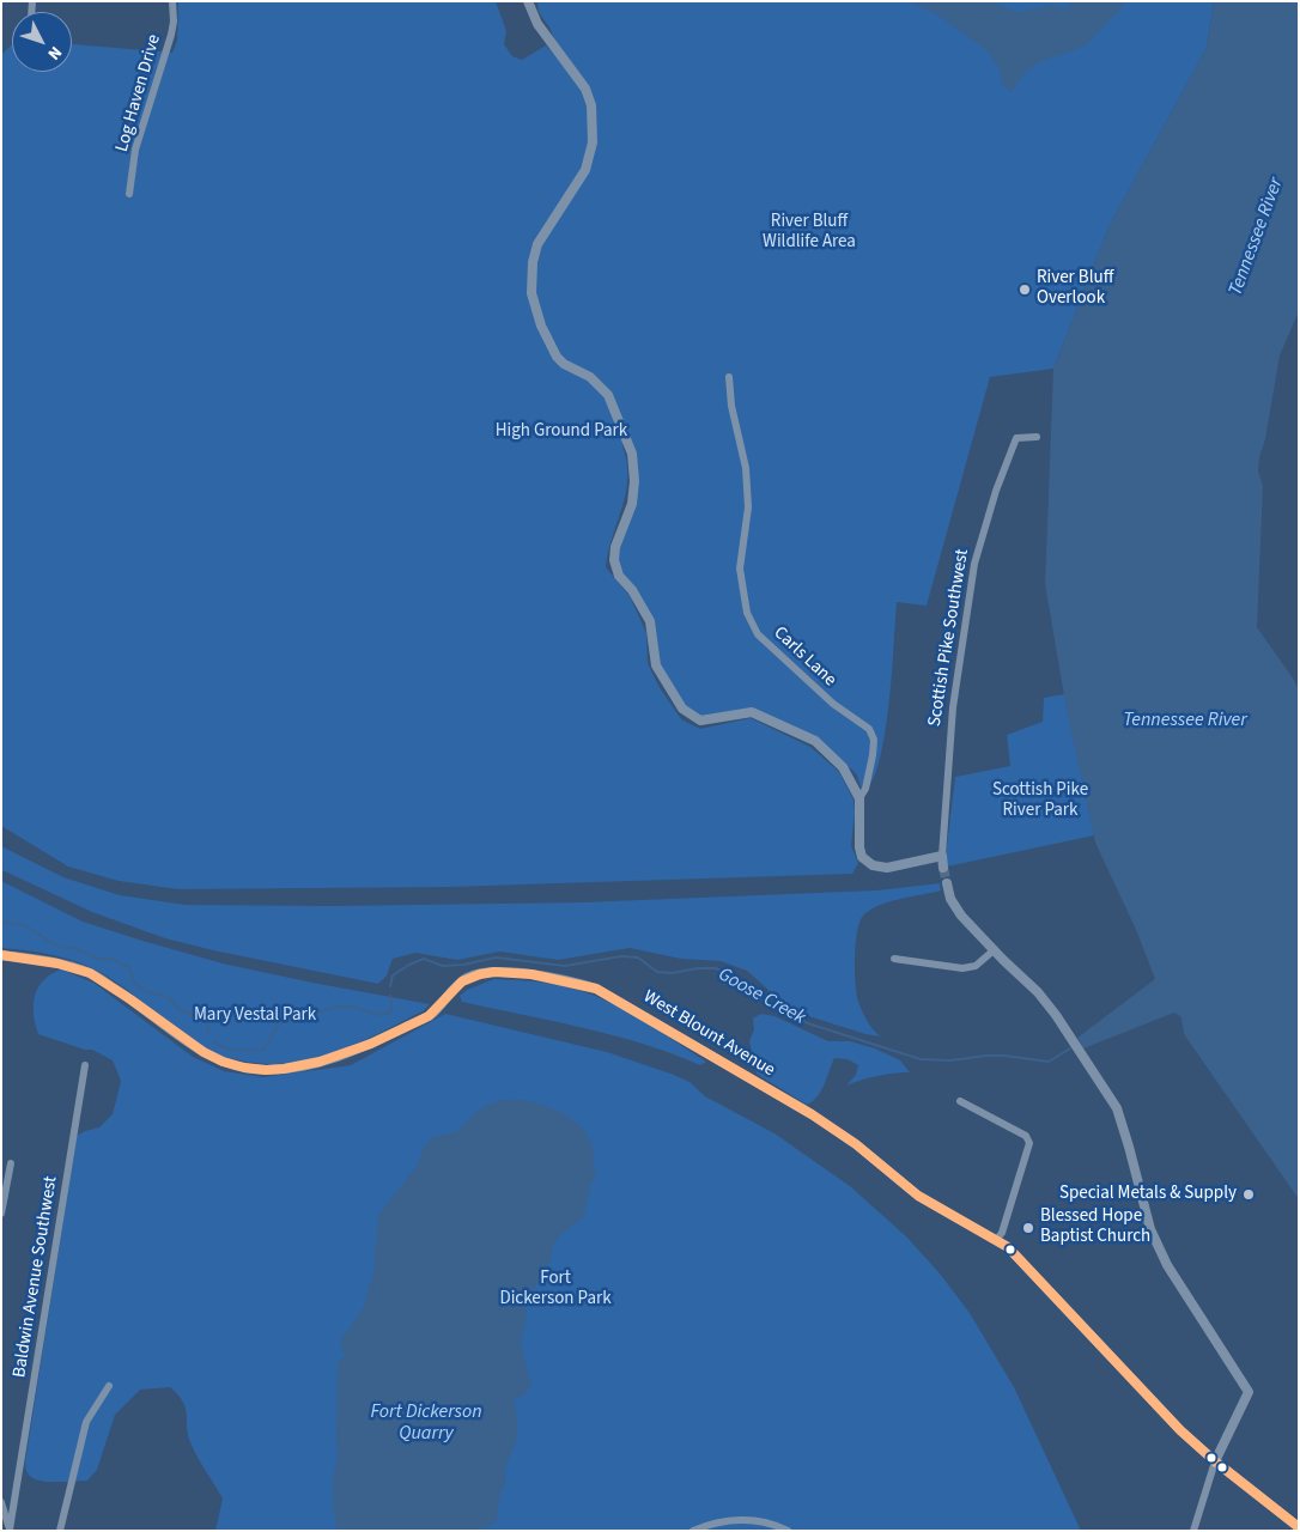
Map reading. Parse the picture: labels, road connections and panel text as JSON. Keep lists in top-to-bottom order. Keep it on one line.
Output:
{"streets":{"street":["Log Haven Drive","Scottish Pike Southwest","Carls Lane","West Blount Avenue","Baldwin Avenue Southwest"]},"water":["Tennessee River","Goose Creek","Fort Dickerson Quarry"],"parks":["River Bluff Wildlife Area","High Ground Park","Scottish Pike River Park","Mary Vestal Park","Fort Dickerson Park"],"places":["River Bluff Overlook","Special Metals & Supply","Blessed Hope Baptist Church"],"north":"bottom right"}
